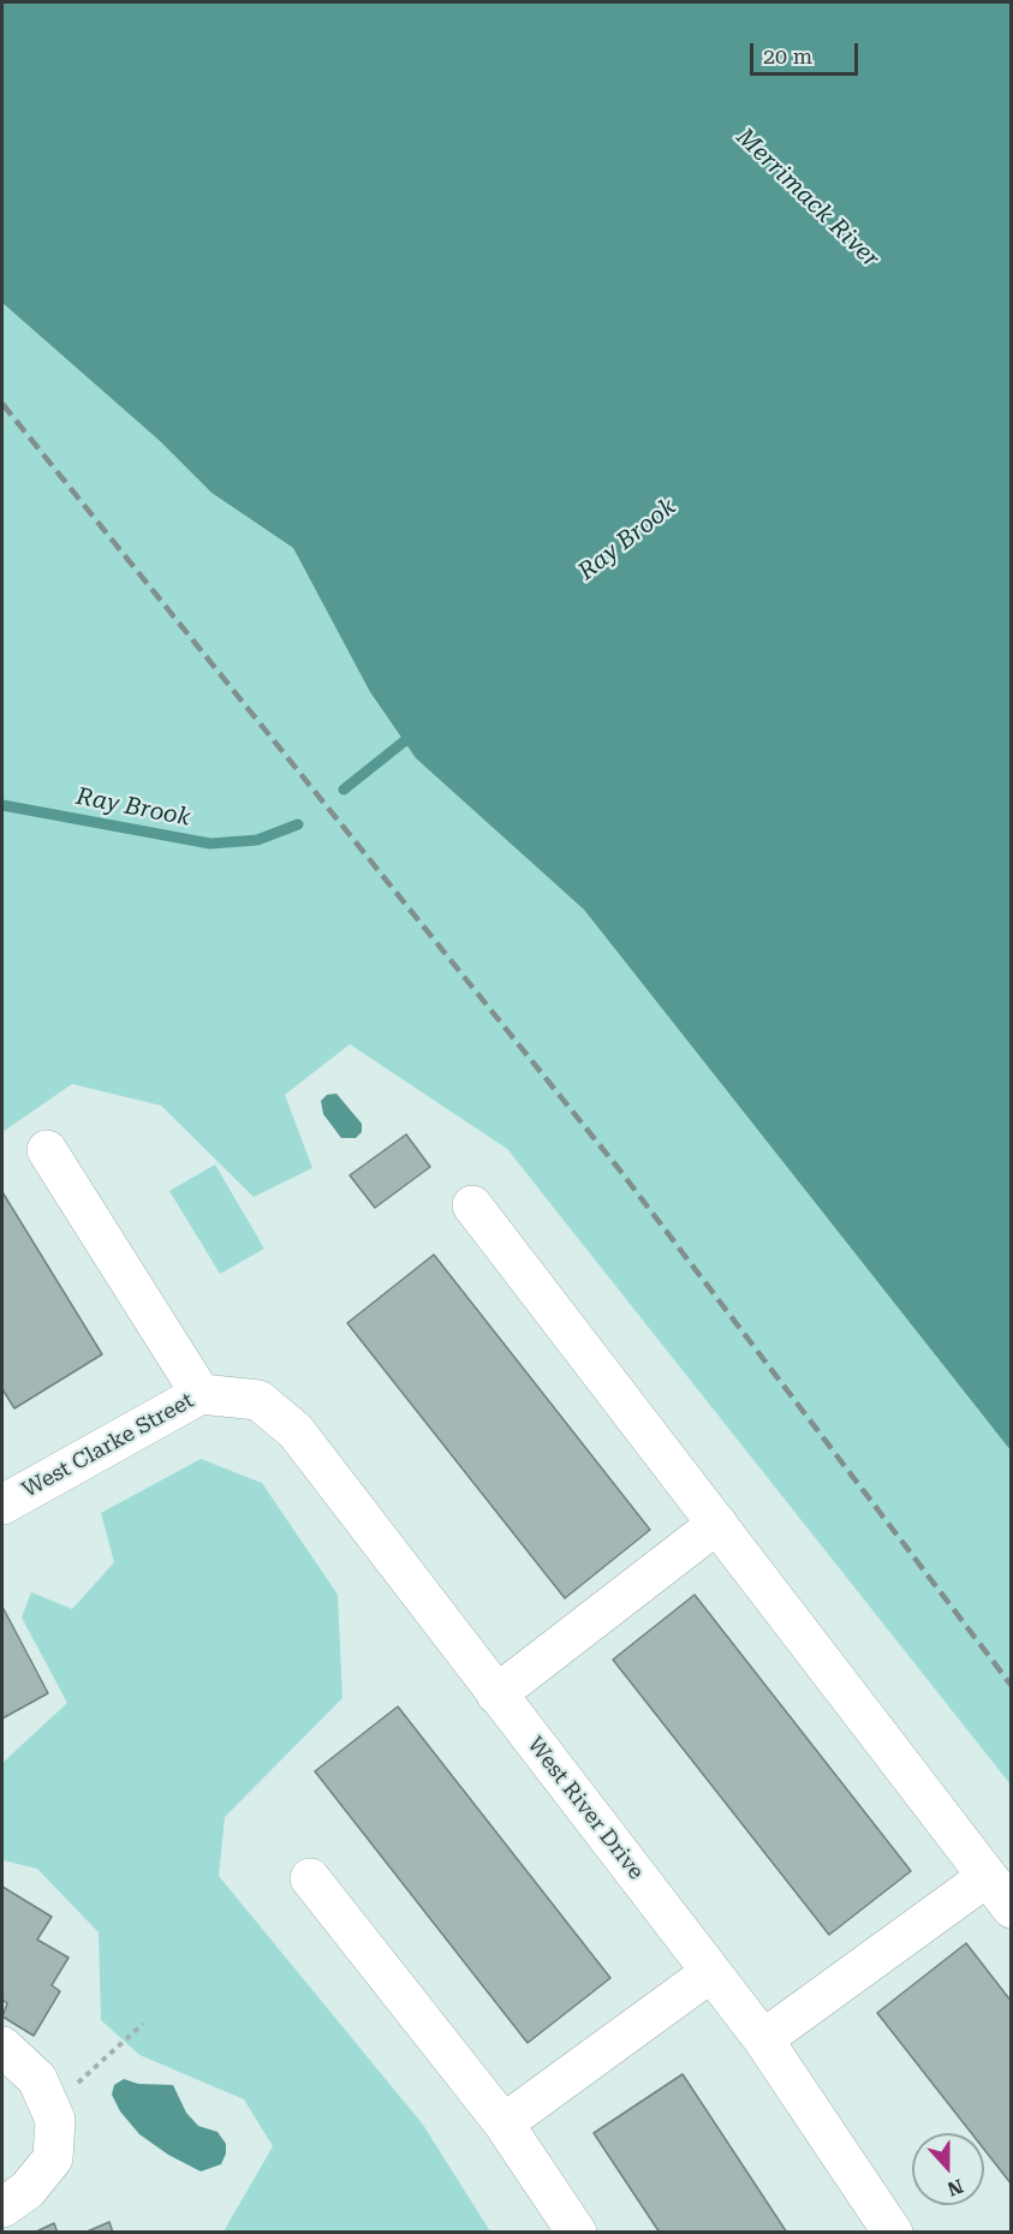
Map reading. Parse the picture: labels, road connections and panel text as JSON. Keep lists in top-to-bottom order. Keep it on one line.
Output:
{"streets":{"street":["West Clarke Street","West River Drive"]},"crossings":[["West Clarke Street","West River Drive"]],"water":["Merrimack River","Ray Brook"],"scale_bar":"20 m","north":"bottom"}
